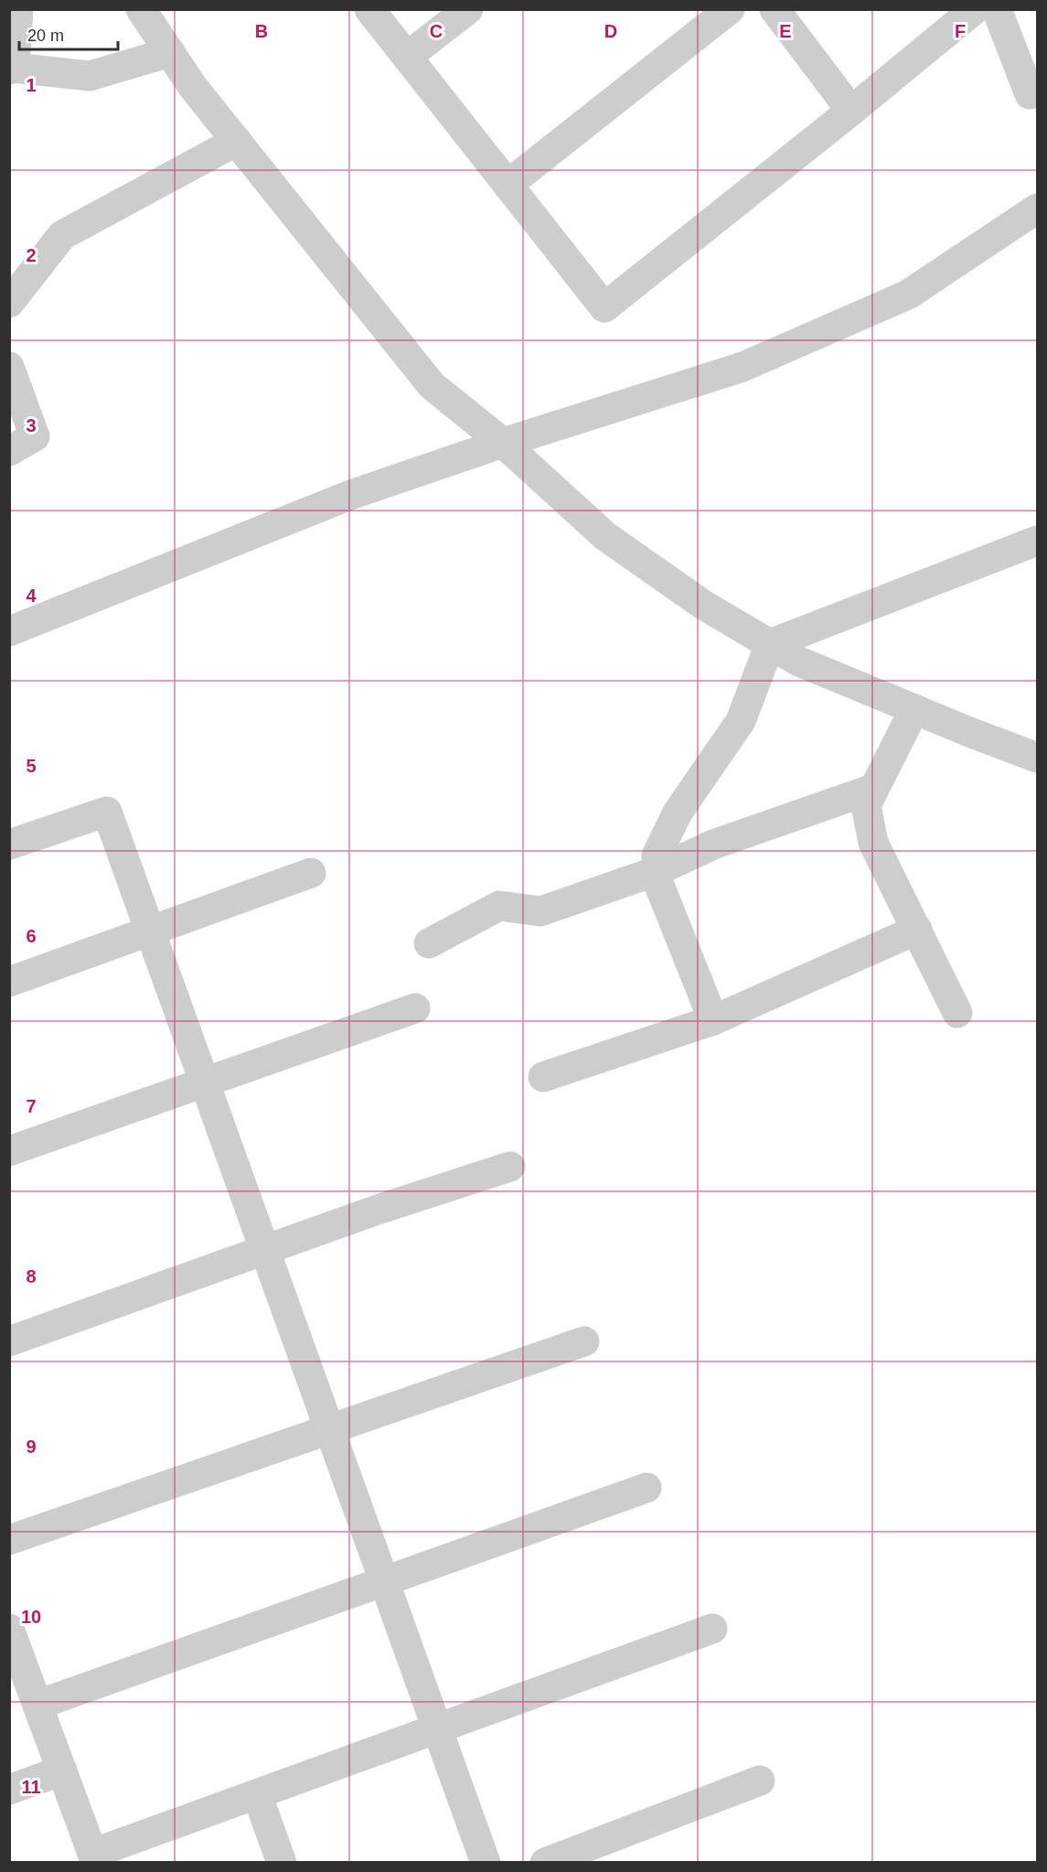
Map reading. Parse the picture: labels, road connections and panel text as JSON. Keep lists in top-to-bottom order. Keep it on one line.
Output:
{"scale_bar":"20 m","grid":{"columns":["B","C","D","E","F"],"rows":["1","2","3","4","5","6","7","8","9","10","11"]}}
